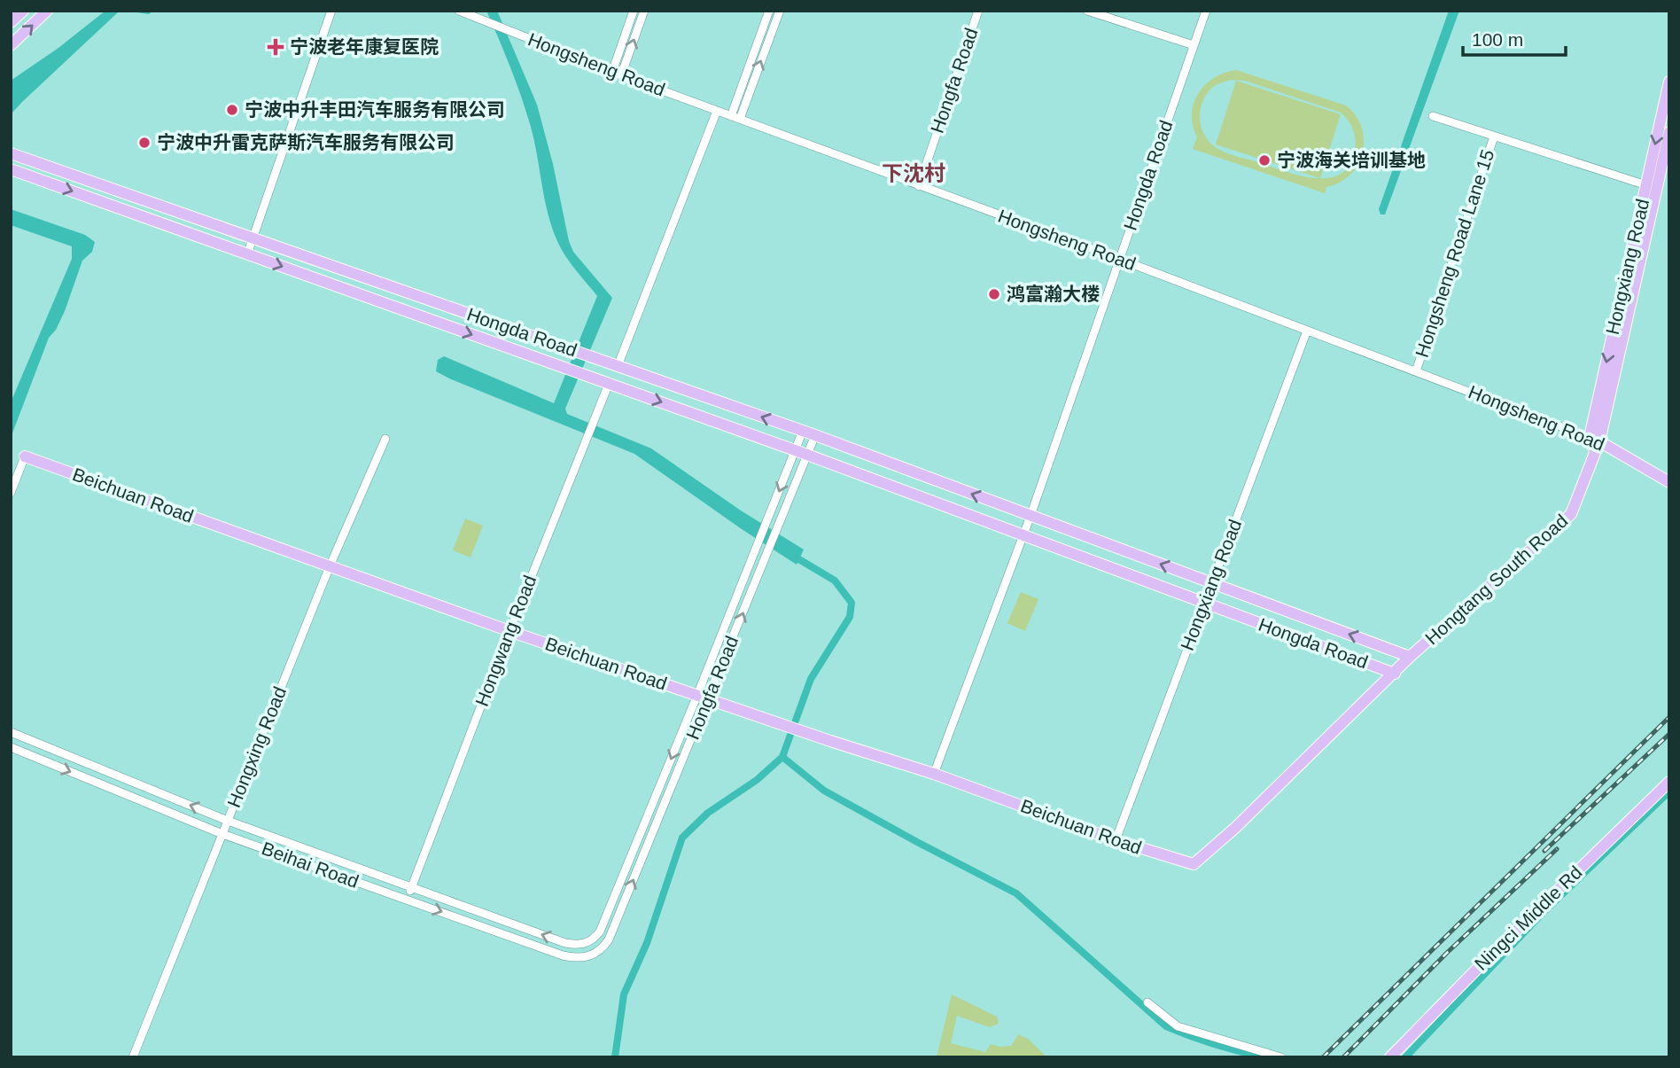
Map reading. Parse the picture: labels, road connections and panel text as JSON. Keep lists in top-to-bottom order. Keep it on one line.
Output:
{"streets":{"main road":["Hongsheng Road","Hongda Road","Hongxiang Road","Beichuan Road","Hongtang South Road","Ningci Middle Rd"],"street":["Hongfa Road","Hongsheng Road Lane 15","Hongwang Road","Hongxing Road","Beihai Road"]},"crossings":[["Hongsheng Road","Hongfa Road"],["Hongsheng Road","Hongda Road"],["Hongsheng Road","Hongsheng Road Lane 15"],["Hongsheng Road","Hongxiang Road"],["Hongsheng Road","Hongtang South Road"],["Hongfa Road","Hongda Road"],["Hongfa Road","Beichuan Road"],["Hongfa Road","Beihai Road"],["Hongda Road","Hongxiang Road"],["Hongda Road","Beichuan Road"],["Hongda Road","Hongtang South Road"],["Hongda Road","Hongwang Road"],["Hongxiang Road","Beichuan Road"],["Hongxiang Road","Hongtang South Road"],["Beichuan Road","Hongtang South Road"],["Beichuan Road","Hongwang Road"],["Beichuan Road","Hongxing Road"],["Hongwang Road","Beihai Road"],["Hongxing Road","Beihai Road"]],"districts":["下沈村"],"places":{"health":["宁波老年康复医院"],"other":["宁波中升丰田汽车服务有限公司","宁波中升雷克萨斯汽车服务有限公司","宁波海关培训基地","鸿富瀚大楼"]},"scale_bar":"100 m"}
